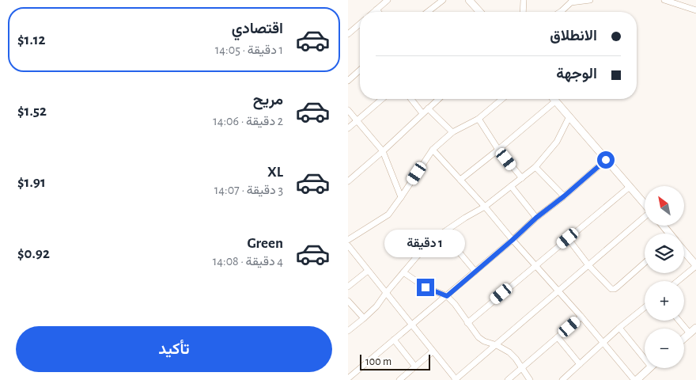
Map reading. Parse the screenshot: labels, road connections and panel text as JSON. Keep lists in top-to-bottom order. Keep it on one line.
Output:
{"scale_bar":"100 m","north":"top left","page":{"list":[{"name":"اقتصادي","note":"1 دقيقة · 14:05","value":"$1.12"},{"name":"مريح","note":"2 دقيقة · 14:06","value":"$1.52"},{"name":"XL","note":"3 دقيقة · 14:07","value":"$1.91"},{"name":"Green","note":"4 دقيقة · 14:08","value":"$0.92"}],"banner":["الانطلاق","الوجهة"],"map_buttons":["+","−"],"bubble":"1 دقيقة","buttons":"تأكيد","scale":"100 m"}}
